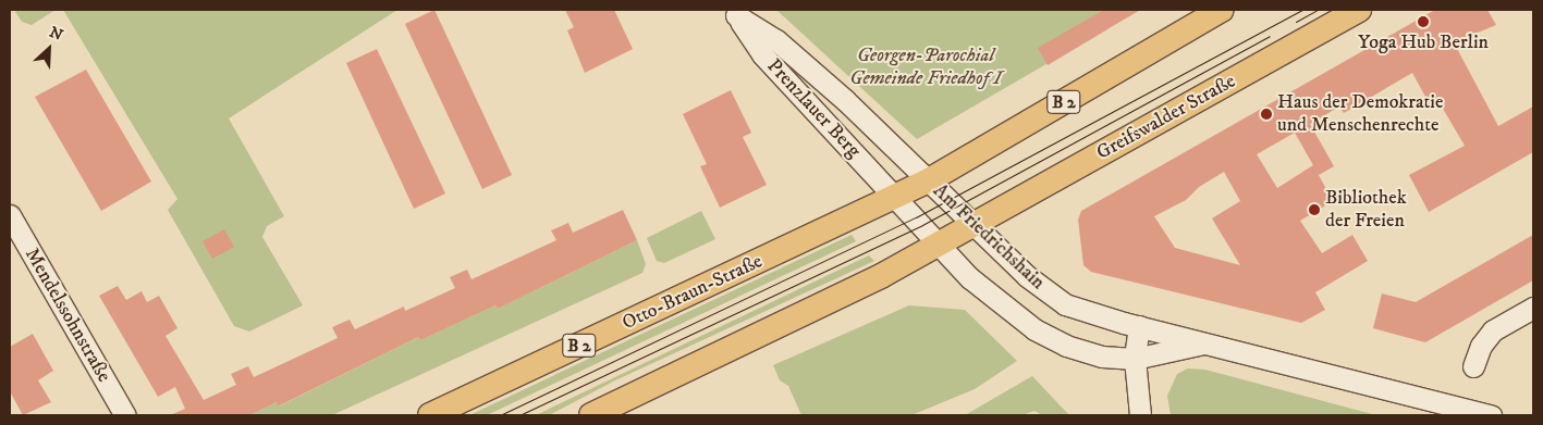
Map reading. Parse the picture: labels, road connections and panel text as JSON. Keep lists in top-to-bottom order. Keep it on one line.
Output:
{"streets":{"main road":["B 2","Greifswalder Straße","Otto-Braun-Straße"],"street":["Prenzlauer Berg","Am Friedrichshain","Mendelssohnstraße"]},"crossings":[["B 2","Prenzlauer Berg"],["B 2","Am Friedrichshain"],["B 2","Otto-Braun-Straße"],["Prenzlauer Berg","Am Friedrichshain"],["Prenzlauer Berg","Otto-Braun-Straße"],["Greifswalder Straße","Am Friedrichshain"],["Am Friedrichshain","Otto-Braun-Straße"]],"parks":["Georgen-Parochial Gemeinde Friedhof I"],"places":["Yoga Hub Berlin","Haus der Demokratie und Menschenrechte","Bibliothek der Freien"],"north":"top right"}
